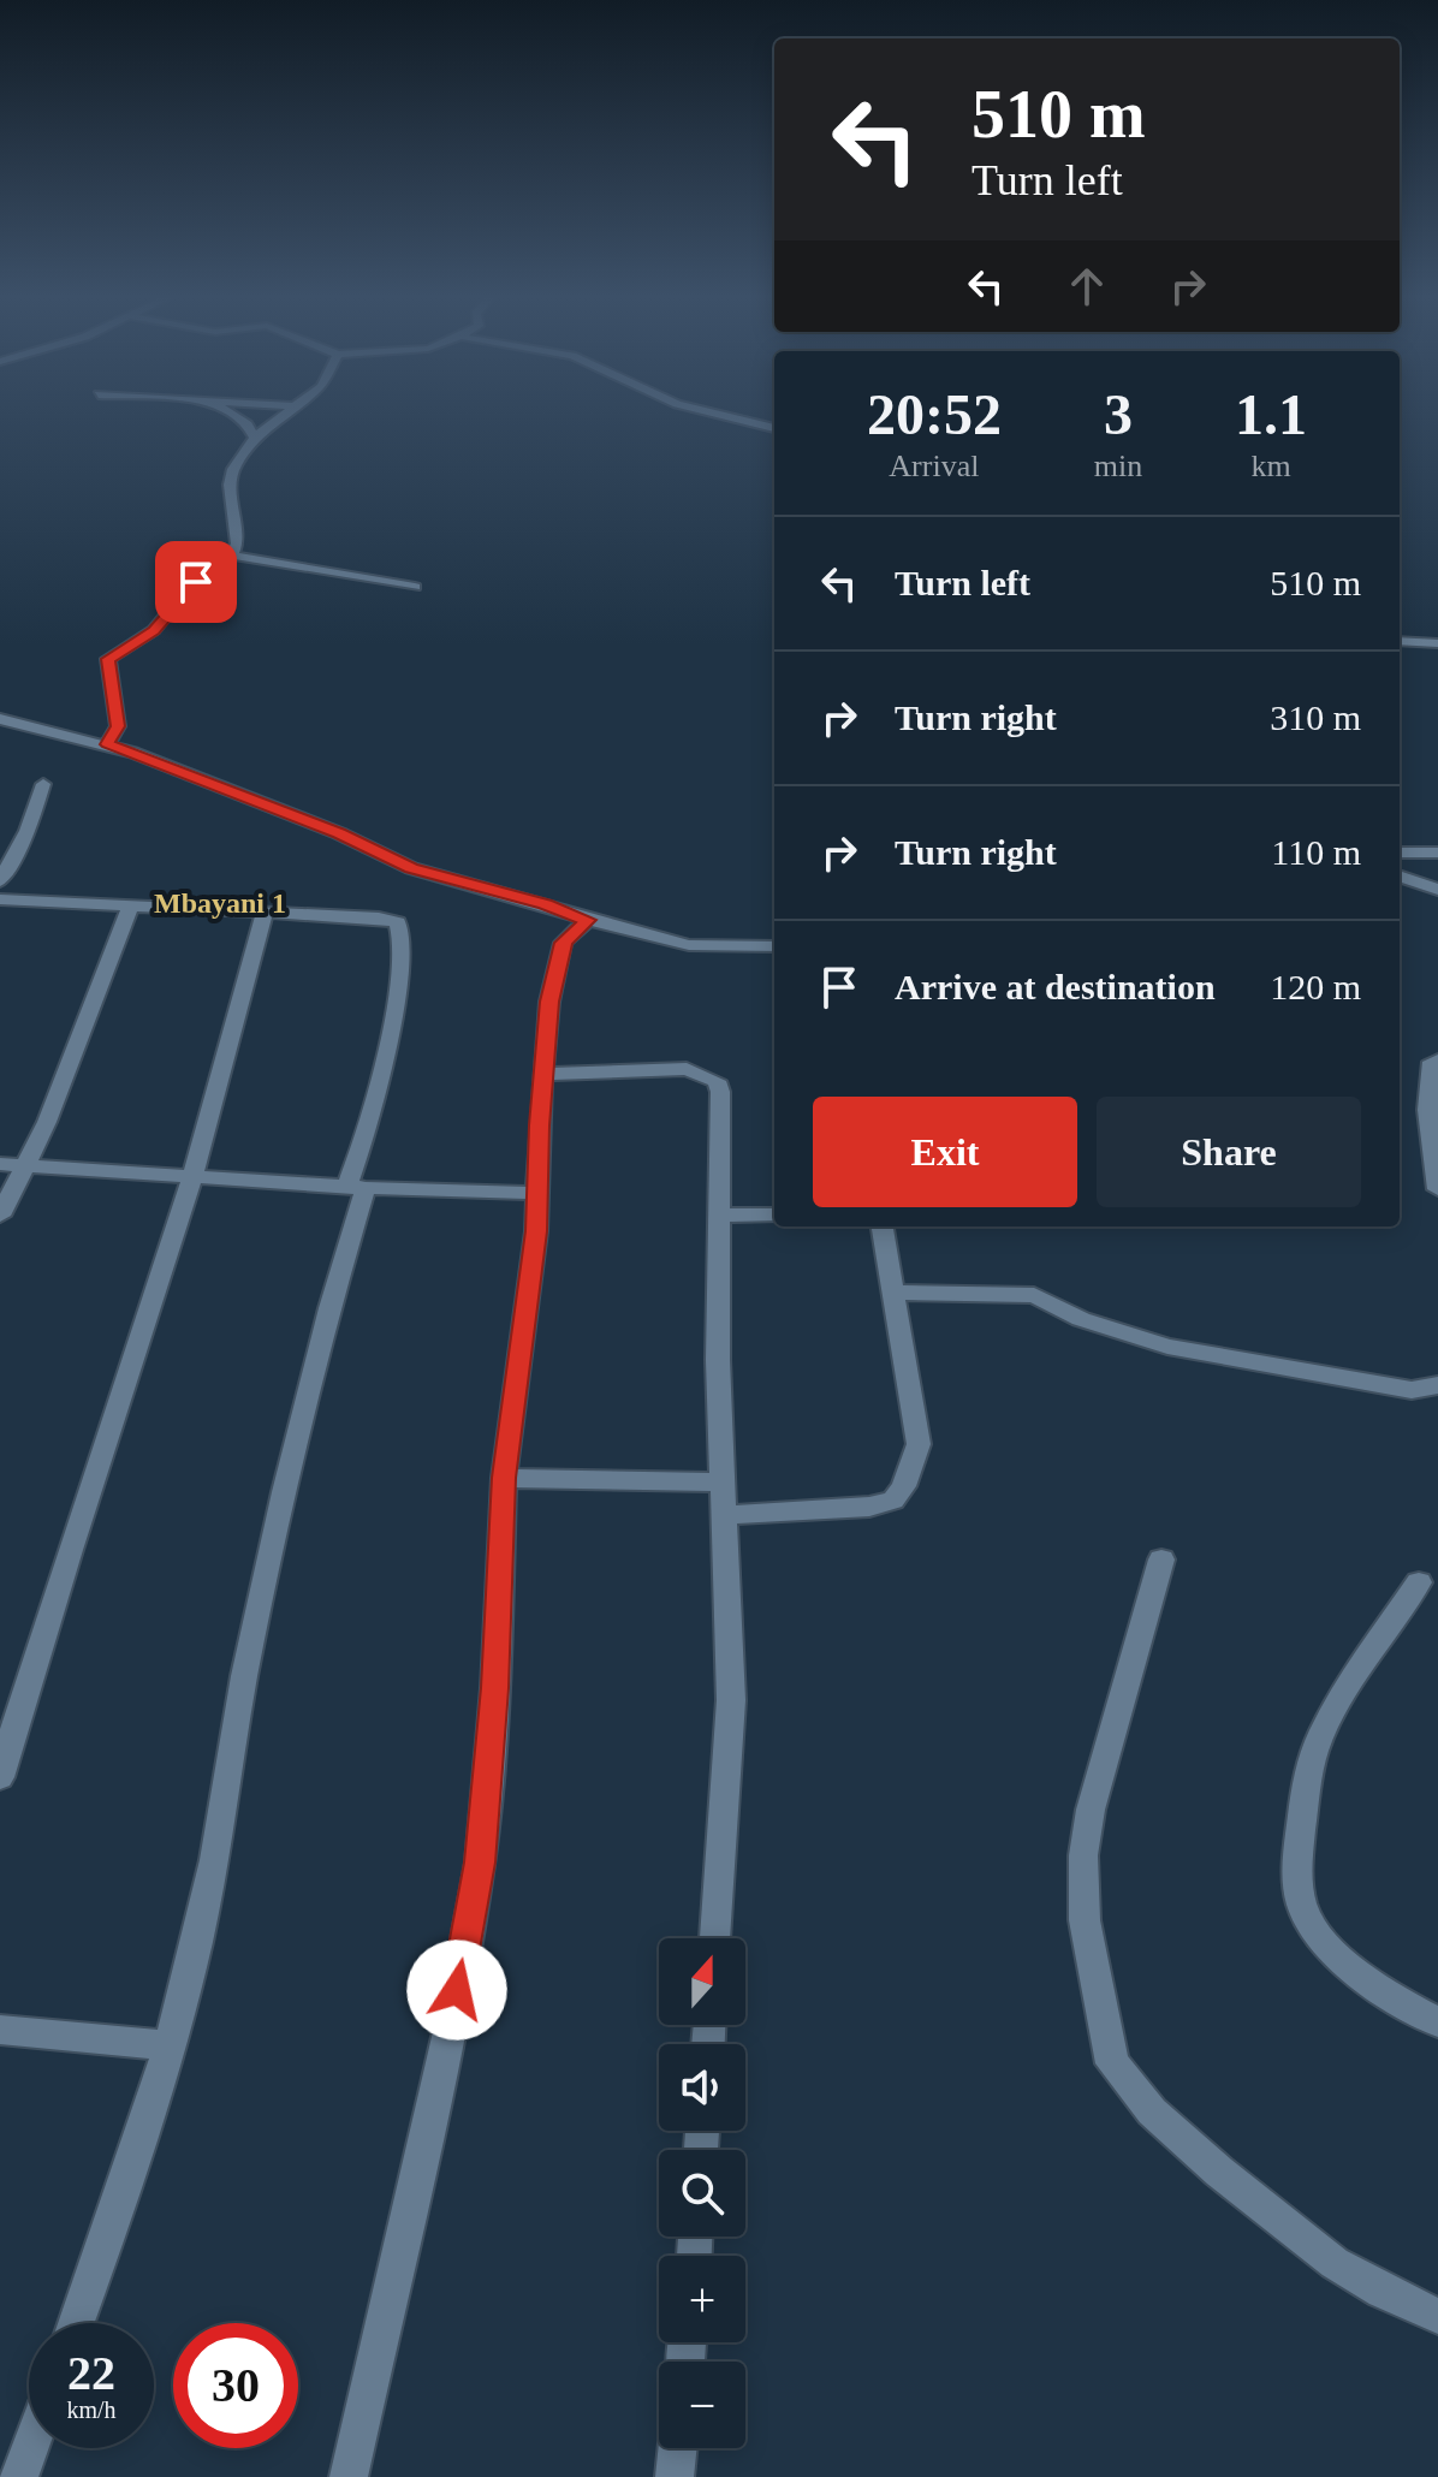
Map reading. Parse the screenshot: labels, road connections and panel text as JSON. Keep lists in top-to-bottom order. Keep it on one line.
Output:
{"districts":["Mbayani 1"],"north":"top","page":{"turn":["510 m","Turn left"],"eta":["20:52","Arrival","3","min","1.1","km"],"list":[{"name":"Turn left","value":"510 m"},{"name":"Turn right","value":"310 m"},{"name":"Turn right","value":"110 m"},{"name":"Arrive at destination","value":"120 m"}],"buttons":["Exit","Share"],"map_buttons":["+","−"],"speed":"22 km/h","limit":"30"}}
